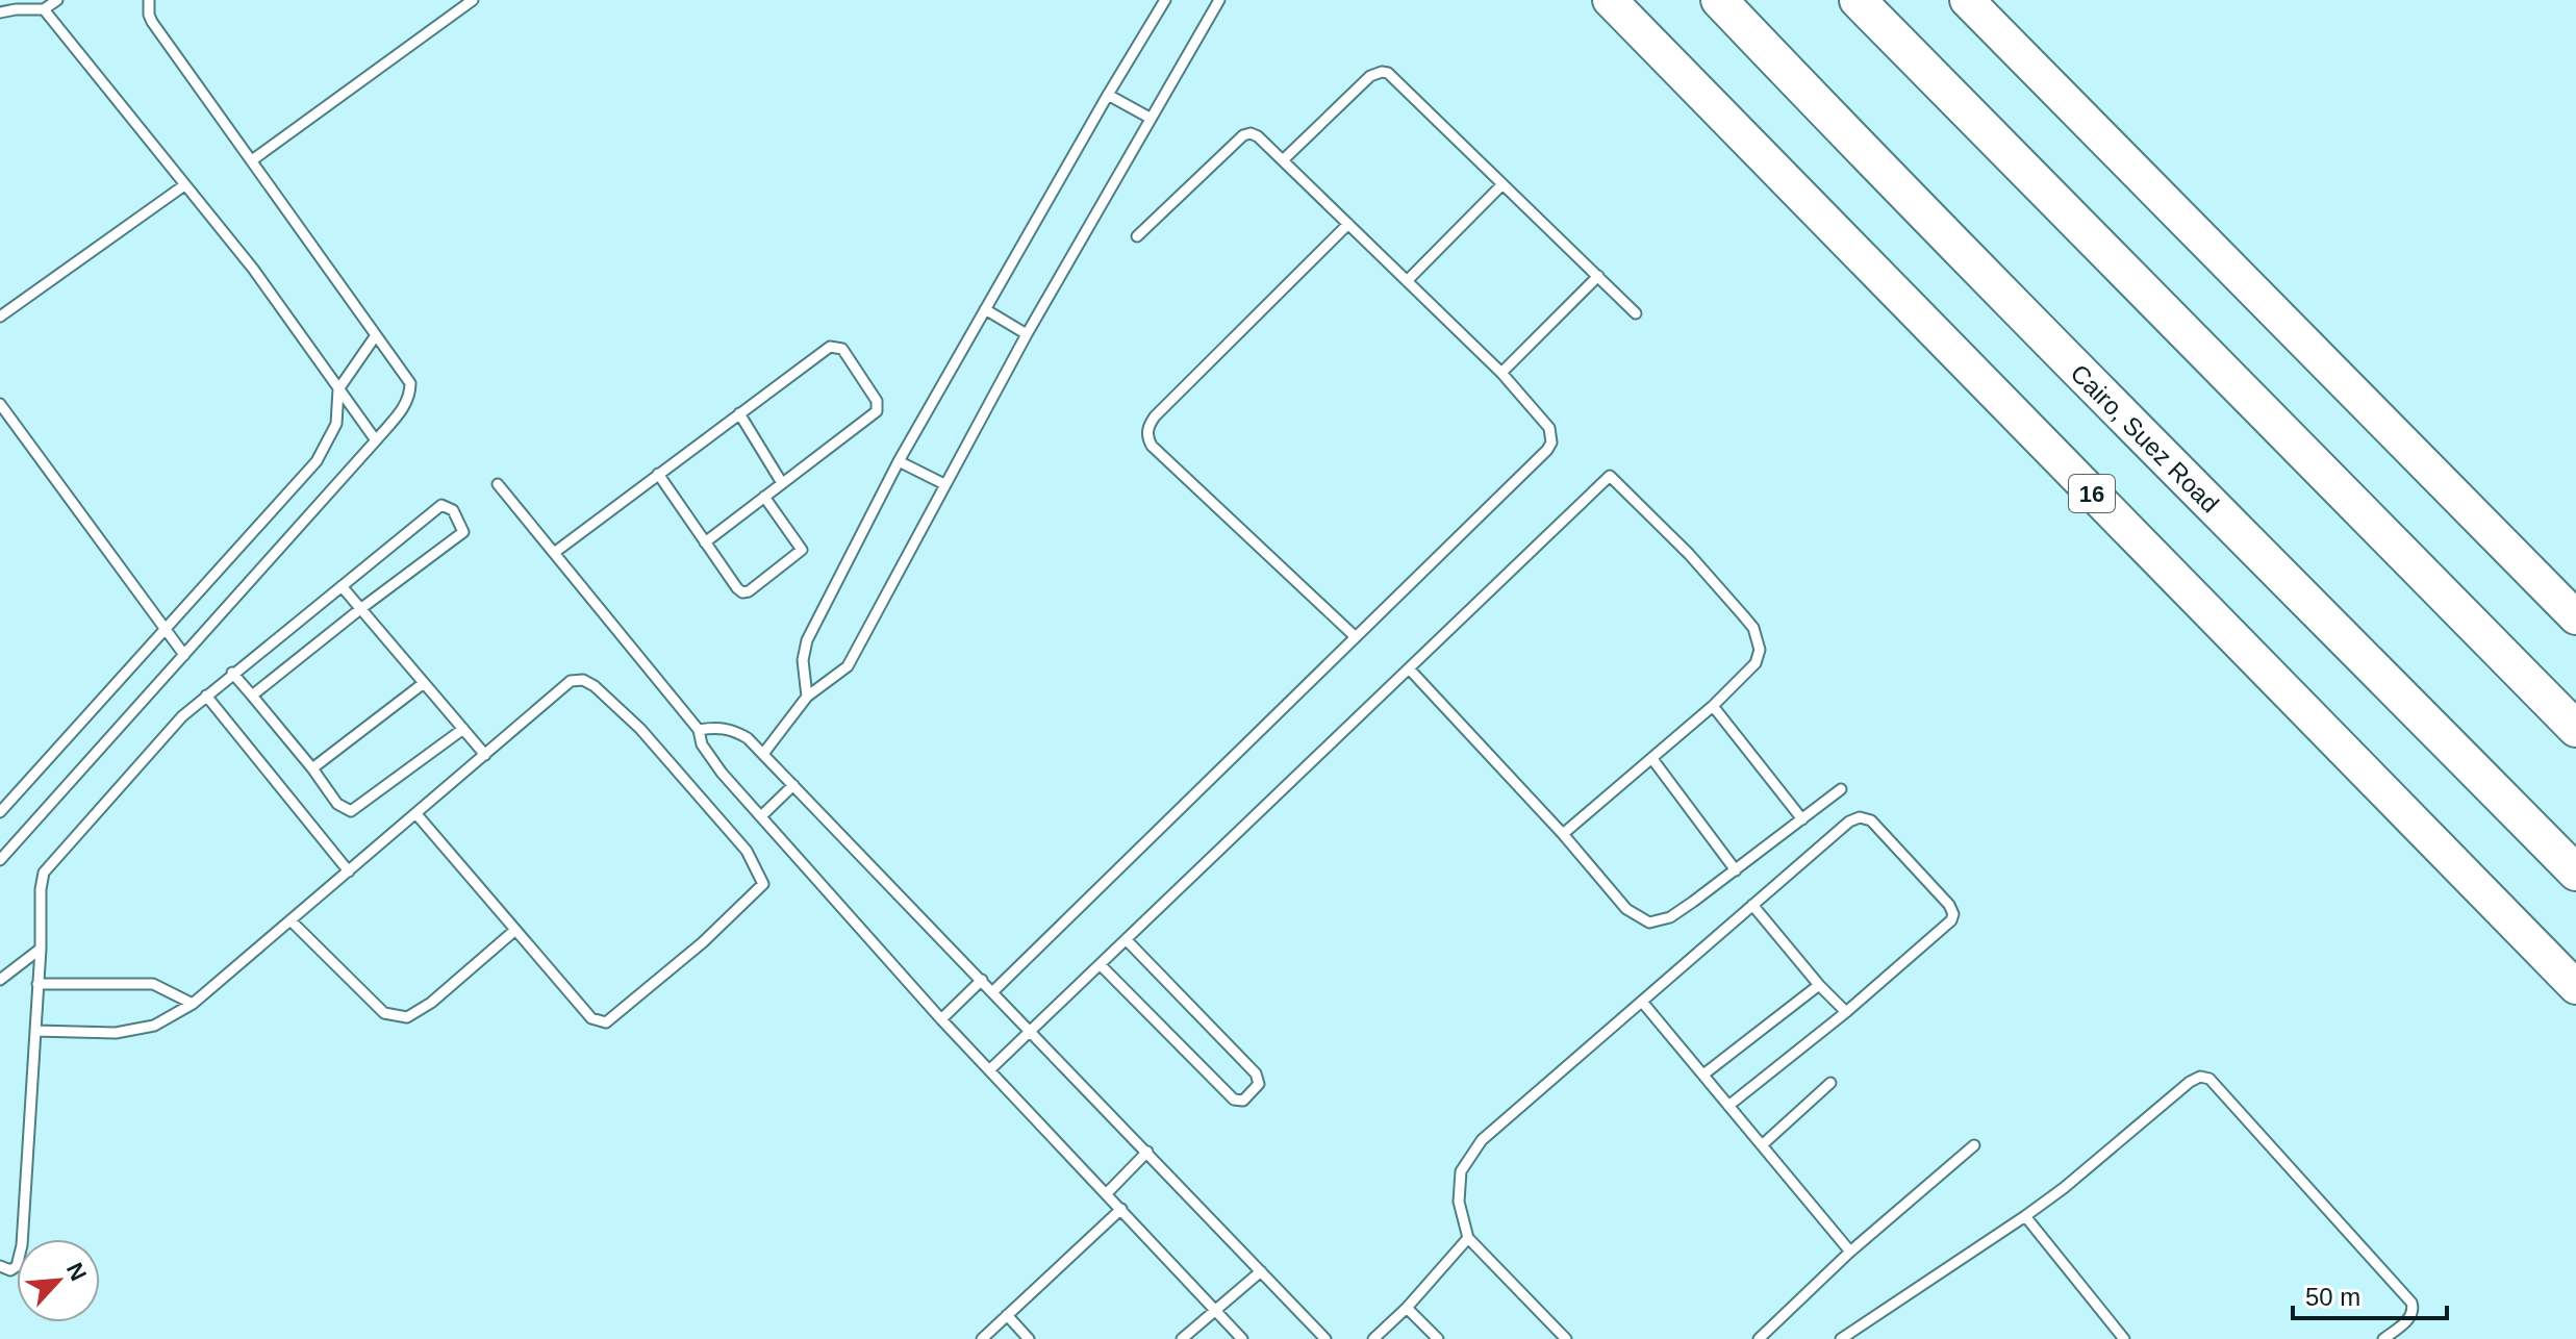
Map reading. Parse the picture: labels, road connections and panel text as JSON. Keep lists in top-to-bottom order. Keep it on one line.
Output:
{"streets":{"highway":["Cairo, Suez Road","16"]},"scale_bar":"50 m","north":"top right"}
